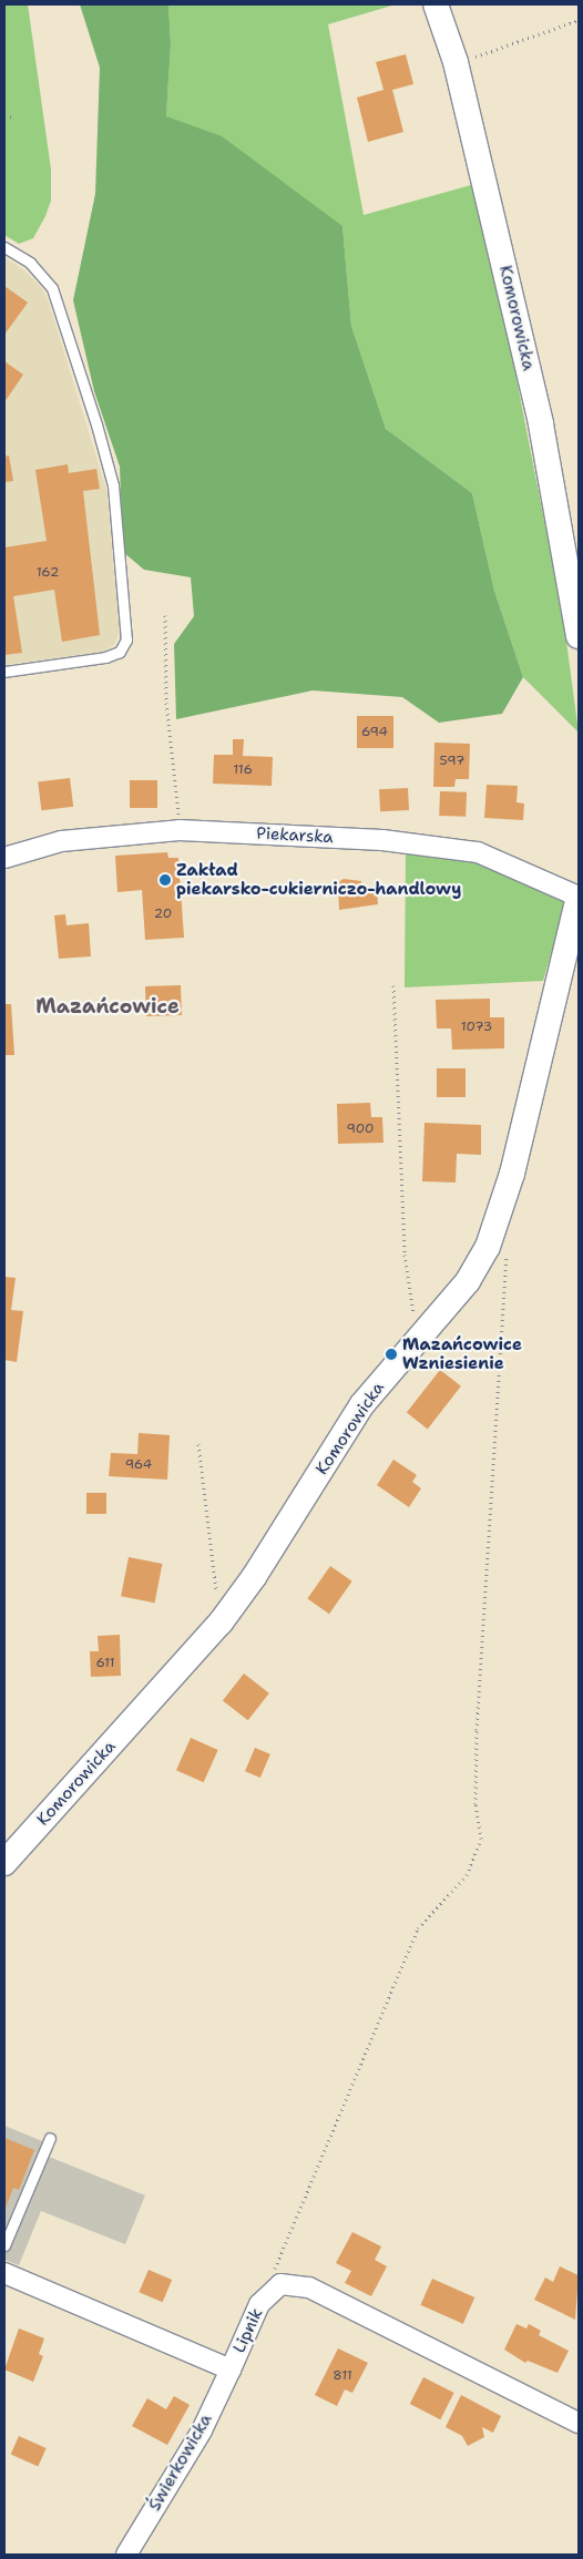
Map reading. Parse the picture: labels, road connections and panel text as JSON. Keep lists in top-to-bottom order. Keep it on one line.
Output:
{"streets":{"street":["Komorowicka","Piekarska","Lipnik","Świerkowicka"]},"crossings":[["Komorowicka","Piekarska"],["Lipnik","Świerkowicka"]],"districts":["Mazańcowice"],"places":["Zakład piekarsko-cukierniczo-handlowy","Mazańcowice Wzniesienie"],"house_numbers":["162","694","597","116","20","1073","900","964","611","811"]}
